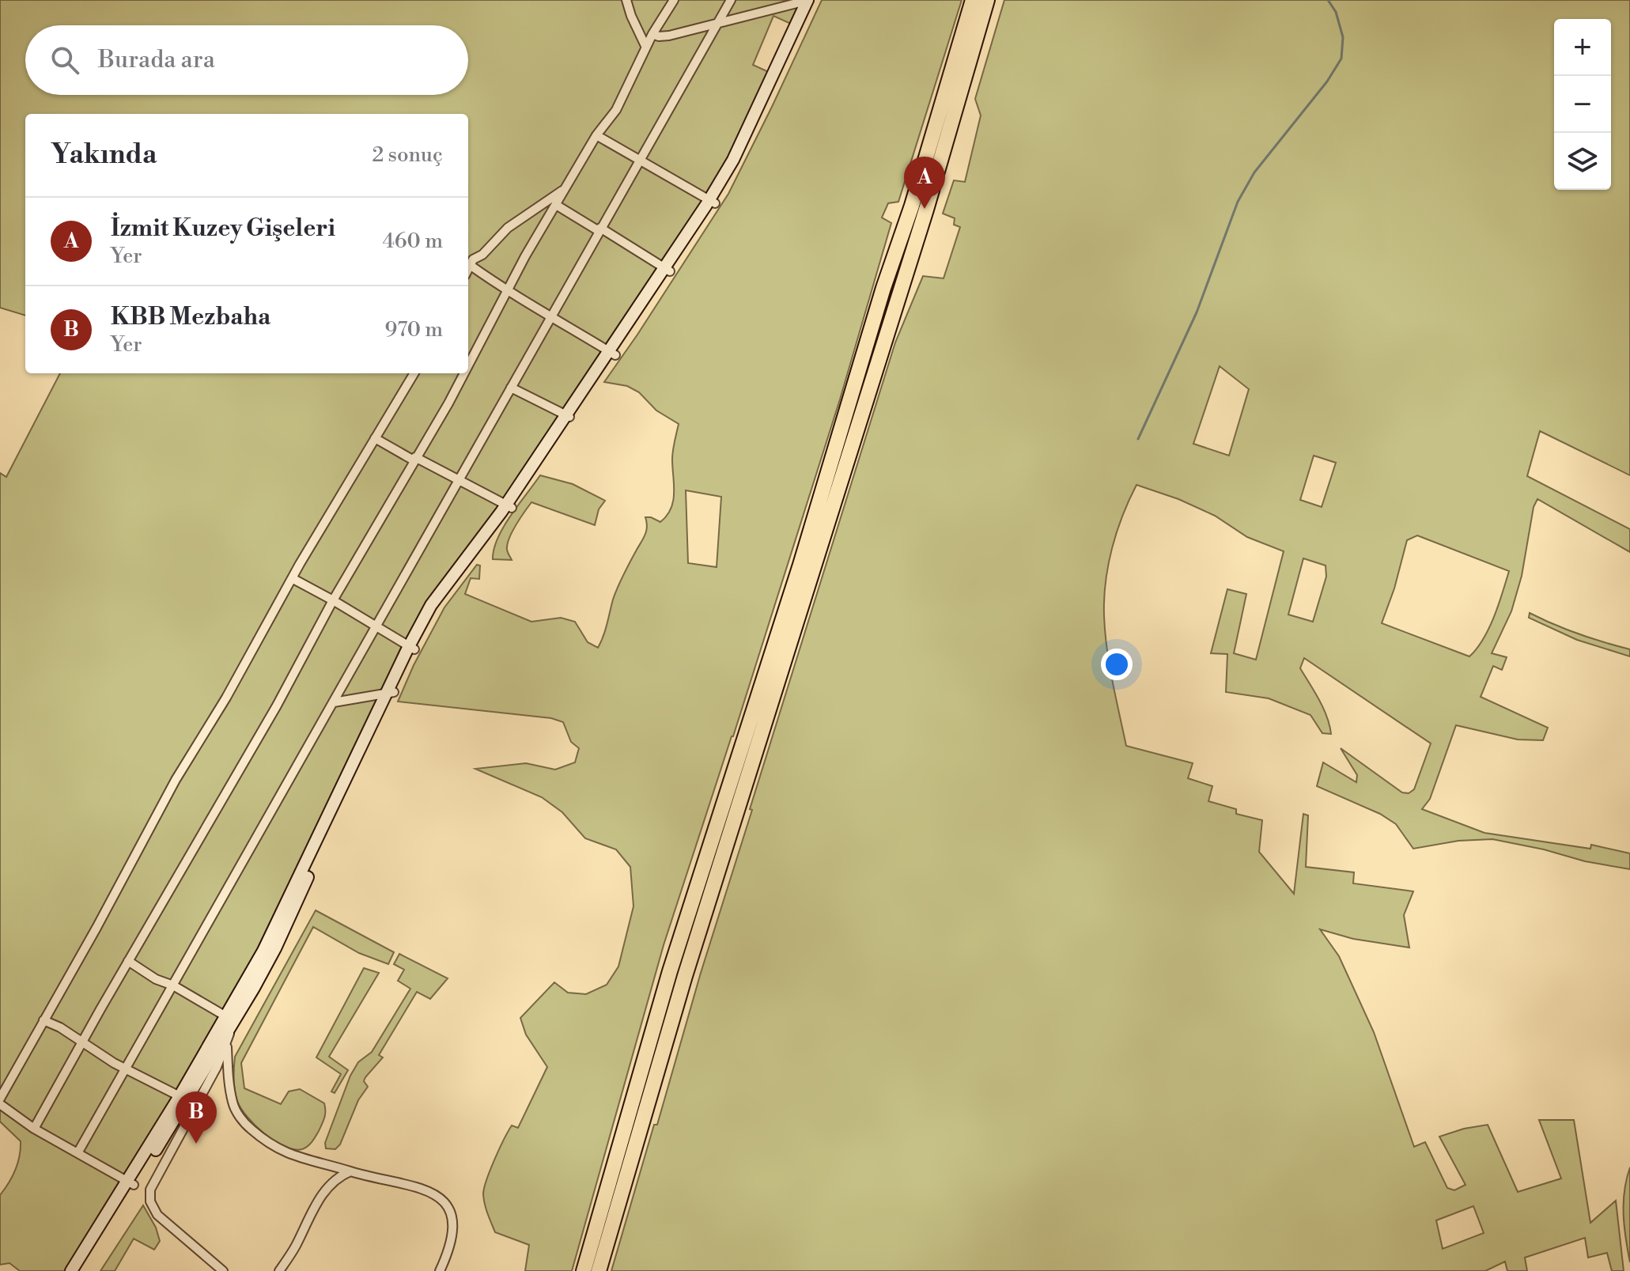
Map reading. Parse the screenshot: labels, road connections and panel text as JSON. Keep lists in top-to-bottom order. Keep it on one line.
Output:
{"page":{"map_buttons":["+","−"],"search":"Burada ara","heading":["Yakında","2 sonuç"],"pins":["A","B"],"list":[{"mark":"A","name":"İzmit Kuzey Gişeleri","note":"Yer","value":"460 m"},{"mark":"B","name":"KBB Mezbaha","note":"Yer","value":"970 m"}]}}
